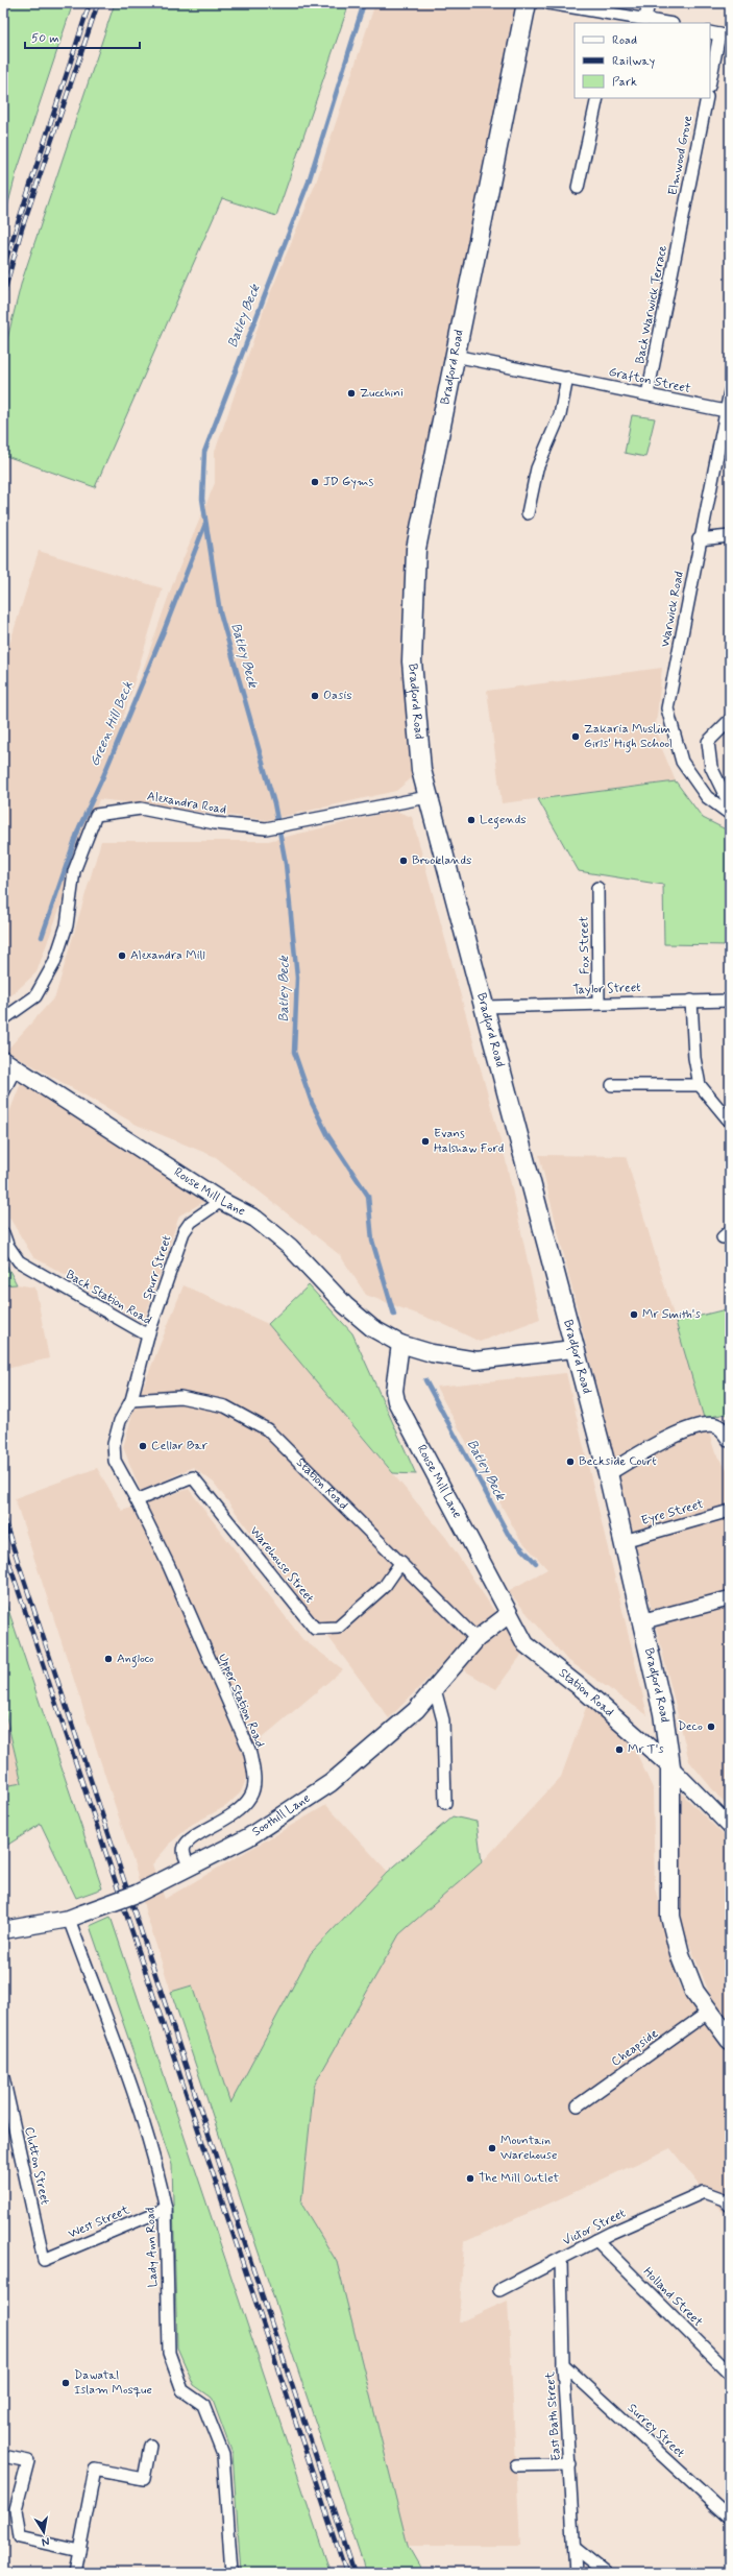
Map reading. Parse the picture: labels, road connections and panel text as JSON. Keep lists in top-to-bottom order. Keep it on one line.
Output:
{"streets":{"main road":["Bradford Road","Rouse Mill Lane","Station Road","Soothill Lane"],"street":["Elmwood Grove","Back Warwick Terrace","Grafton Street","Warwick Road","Alexandra Road","Fox Street","Taylor Street","Spurr Street","Back Station Road","Eyre Street","Warehouse Street","Upper Station Road","Cheapside","Clutton Street","West Street","Victor Street","Lady Ann Road","Holland Street","East Bath Street","Surrey Street"]},"crossings":[["Elmwood Grove","Back Warwick Terrace"],["Back Warwick Terrace","Grafton Street"],["Bradford Road","Grafton Street"],["Bradford Road","Alexandra Road"],["Bradford Road","Taylor Street"],["Bradford Road","Rouse Mill Lane"],["Bradford Road","Station Road"],["Bradford Road","Eyre Street"],["Bradford Road","Cheapside"],["Grafton Street","Warwick Road"],["Fox Street","Taylor Street"],["Rouse Mill Lane","Spurr Street"],["Rouse Mill Lane","Station Road"],["Rouse Mill Lane","Soothill Lane"],["Spurr Street","Back Station Road"],["Back Station Road","Station Road"],["Back Station Road","Warehouse Street"],["Back Station Road","Upper Station Road"],["Station Road","Warehouse Street"],["Station Road","Soothill Lane"],["Upper Station Road","Soothill Lane"],["Soothill Lane","Lady Ann Road"],["Clutton Street","West Street"],["West Street","Lady Ann Road"],["Victor Street","Holland Street"],["Victor Street","East Bath Street"],["East Bath Street","Surrey Street"]],"water":["Batley Beck","Green Hill Beck"],"places":["Zucchini","JD Gyms","Oasis","Zakaria Muslim Girls' High School","Legends","Brooklands","Alexandra Mill","Evans Halshaw Ford","Mr Smith's","Cellar Bar","Beckside Court","Angloco","Deco","Mr T's","Mountain Warehouse","The Mill Outlet","Dawatal Islam Mosque"],"legend":["Road","Railway","Park"],"scale_bar":"50 m","north":"bottom"}
